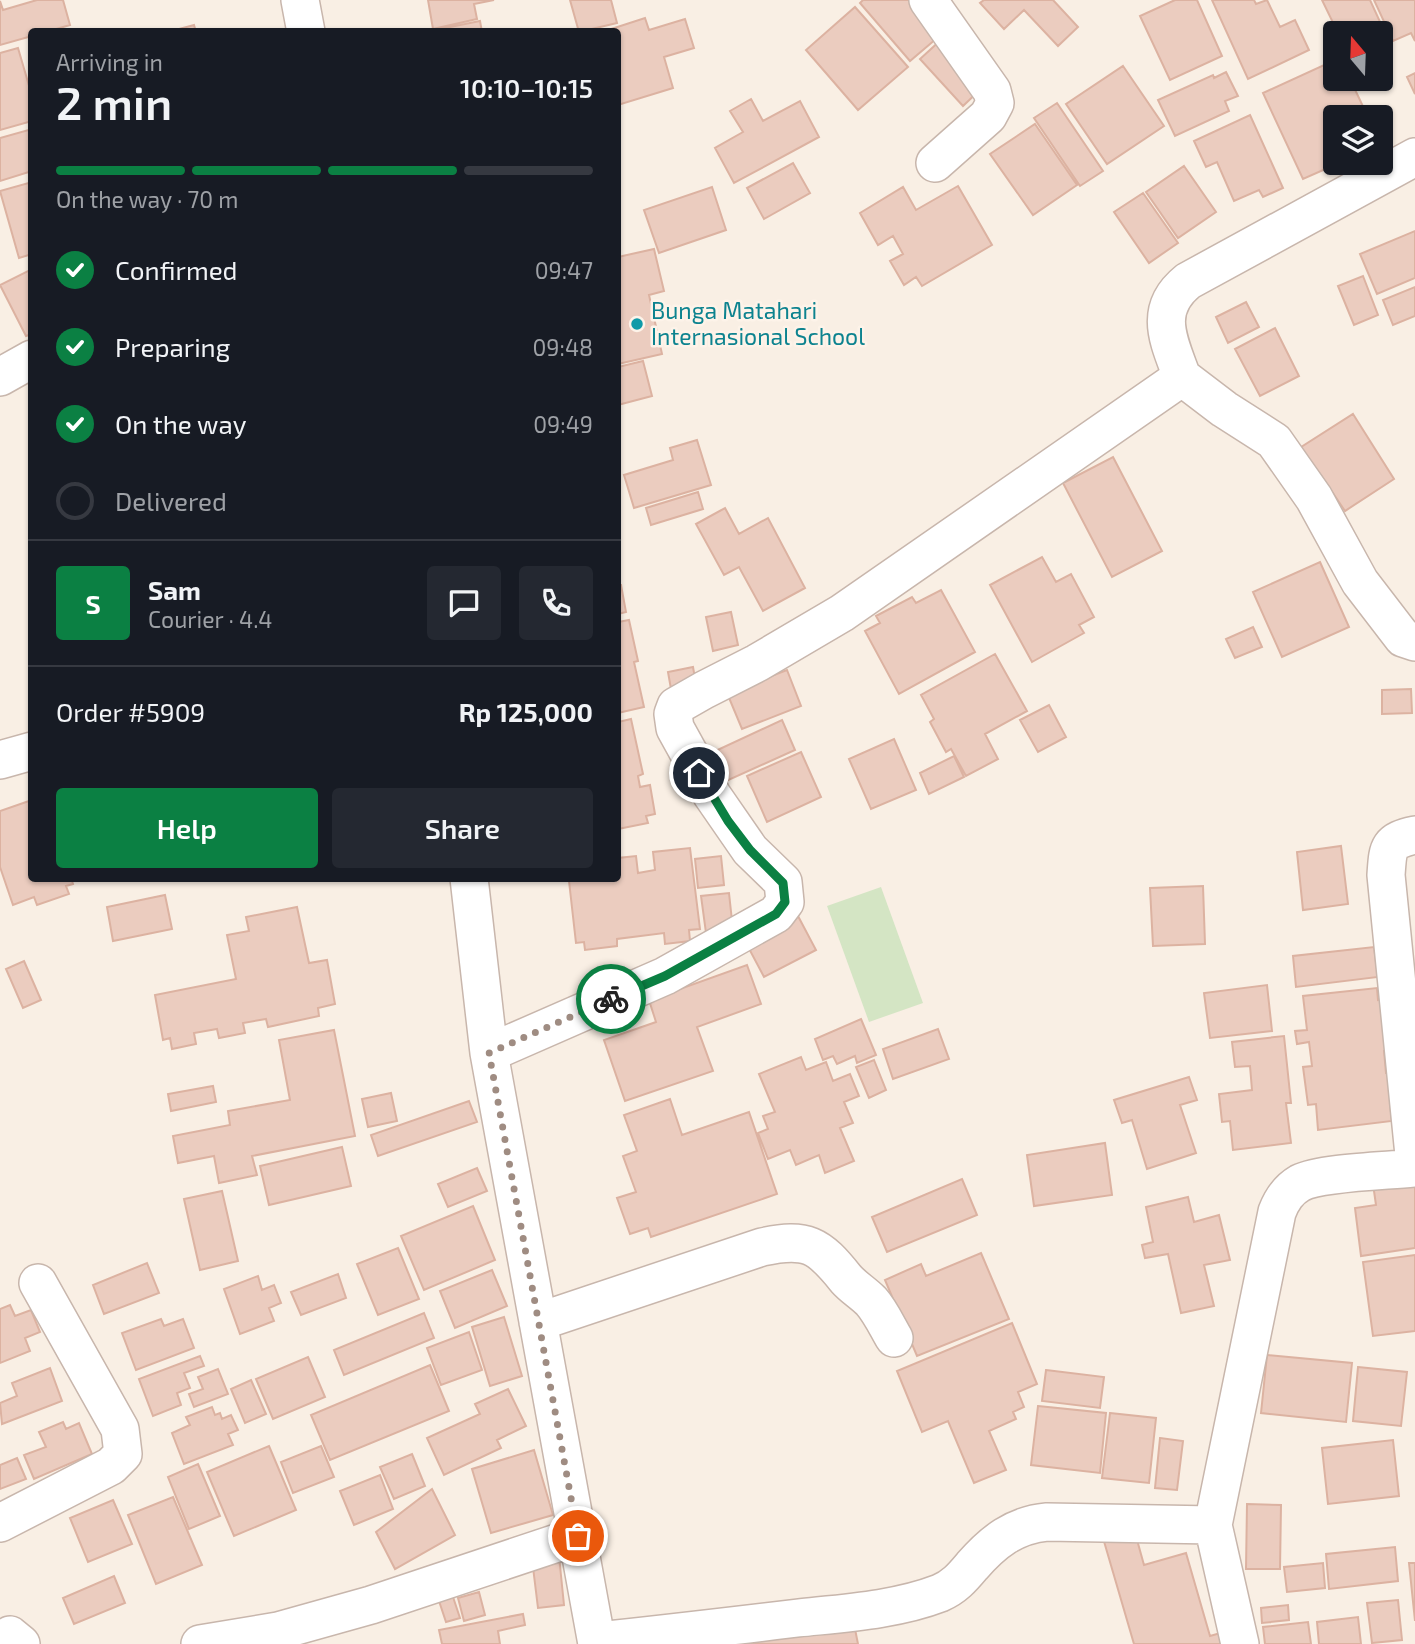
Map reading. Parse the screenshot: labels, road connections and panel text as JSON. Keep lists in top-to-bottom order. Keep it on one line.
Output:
{"places":["Bunga Matahari Internasional School"],"north":"top","page":{"heading":["2 min","Arriving in","10:10–10:15"],"panel":["Sam","Courier · 4.4","Order #5909","Rp 125,000"],"bar":"On the way · 70 m","list":[["Confirmed","09:47"],["Preparing","09:48"],["On the way","09:49"],"Delivered"],"round":"S","buttons":["Help","Share"]}}
